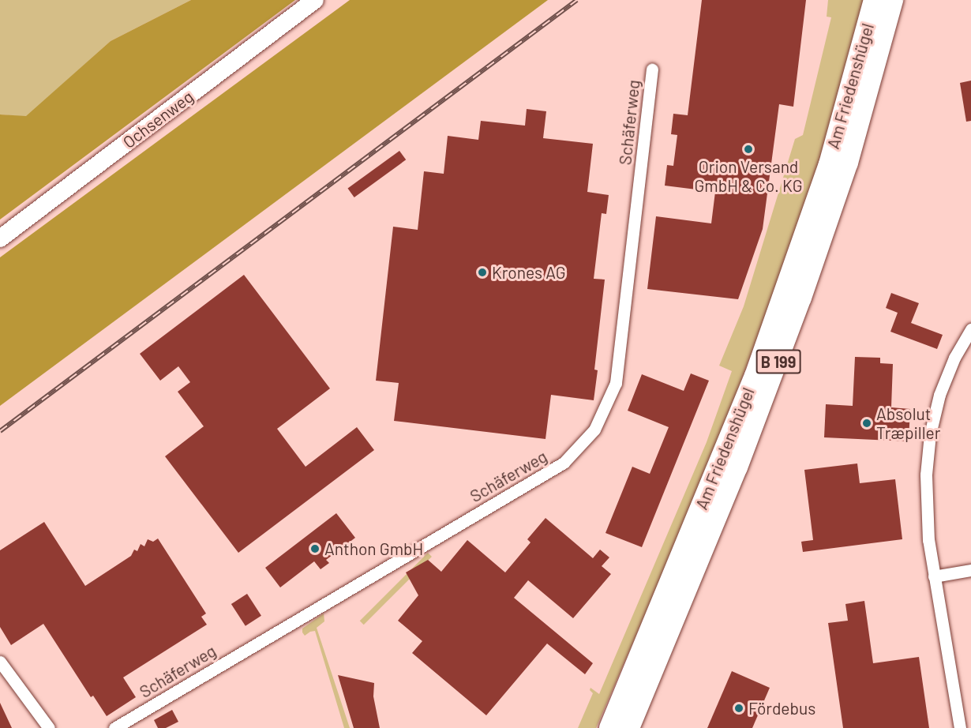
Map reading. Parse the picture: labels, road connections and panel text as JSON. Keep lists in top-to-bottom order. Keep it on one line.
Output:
{"streets":{"highway":["Am Friedenshügel","B 199"],"main road":["Ochsenweg"],"street":["Schäferweg"]},"places":["Orion Versand GmbH & Co. KG","Krones AG","Absolut Træpiller","Anthon GmbH","Fördebus"]}
